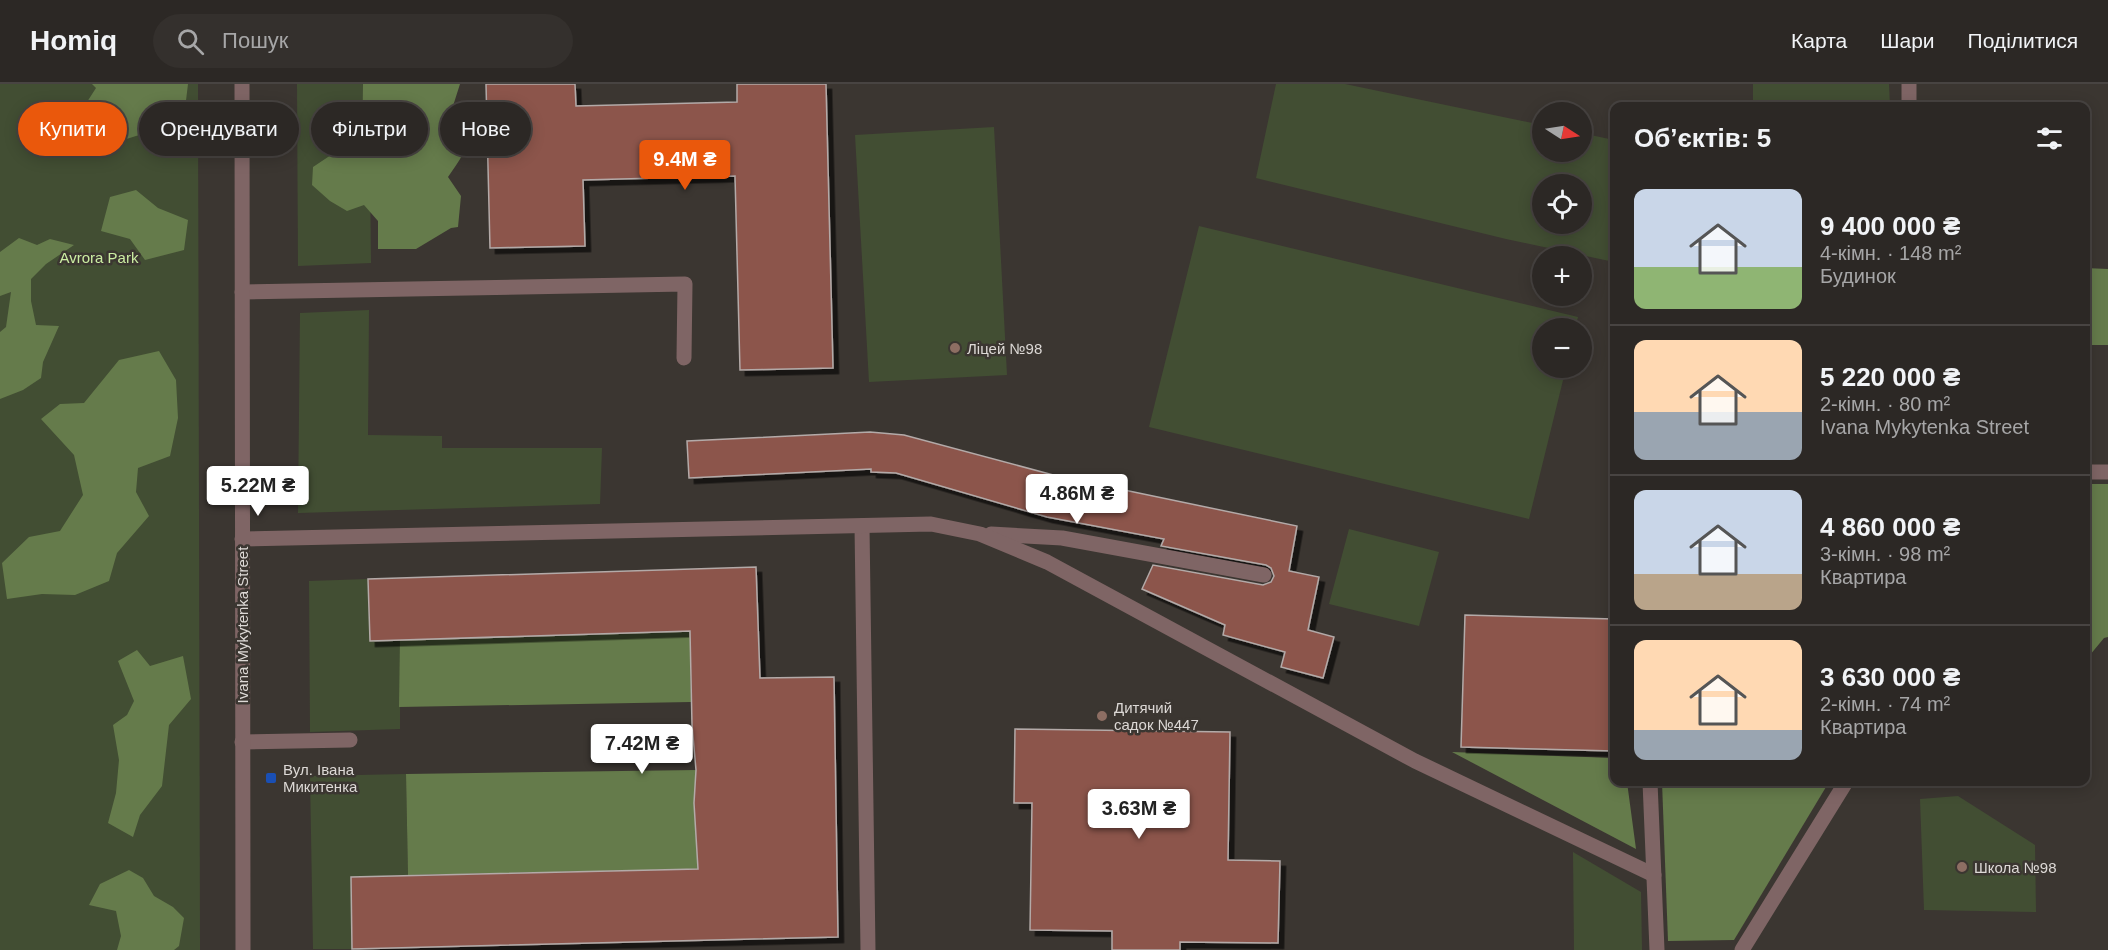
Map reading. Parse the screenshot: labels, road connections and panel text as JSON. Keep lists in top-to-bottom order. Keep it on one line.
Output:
{"streets":{"street":["Ivana Mykytenka Street"]},"parks":["Avrora Park"],"places":{"other":["Ліцей №98","Дитячий садок №447","Школа №98"],"transit":["Вул. Івана Микитенка"]},"north":"right","page":{"header":"Homiq","search":"Пошук","nav":["Карта","Шари","Поділитися"],"map_buttons":["+","−"],"chip":["Купити","Орендувати","Фільтри","Нове"],"heading":"Об’єктів: 5","price":["9.4M ₴","5.22M ₴","4.86M ₴","7.42M ₴","3.63M ₴"],"list":[{"name":"9 400 000 ₴","note":"4-кімн. · 148 m² · Будинок"},{"name":"5 220 000 ₴","note":"2-кімн. · 80 m² · Ivana Mykytenka Street"},{"name":"4 860 000 ₴","note":"3-кімн. · 98 m² · Квартира"},{"name":"3 630 000 ₴","note":"2-кімн. · 74 m² · Квартира"}]}}
